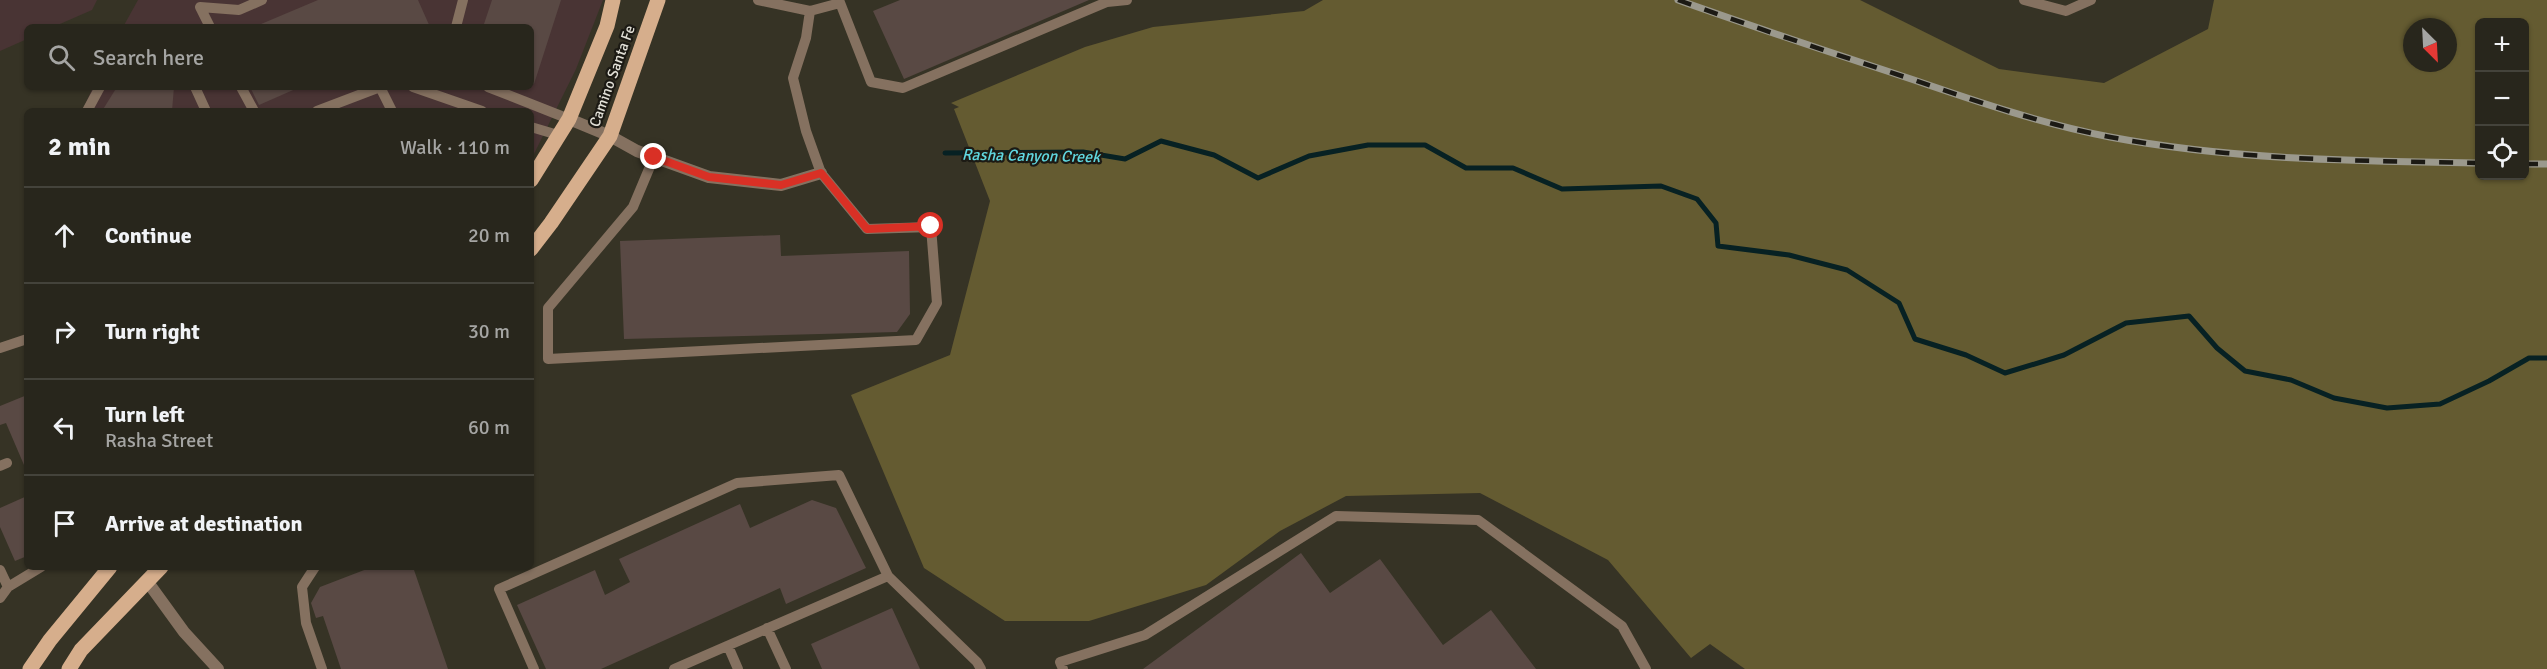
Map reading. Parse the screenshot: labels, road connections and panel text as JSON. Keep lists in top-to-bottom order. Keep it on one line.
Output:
{"streets":{"main road":["Camino Santa Fe"]},"water":["Rasha Canyon Creek"],"north":"bottom right","page":{"map_buttons":["+","−"],"search":"Search here","heading":["2 min","Walk · 110 m"],"list":[["Continue","20 m"],["Turn right","30 m"],["Turn left","Rasha Street","60 m"],"Arrive at destination"]}}
